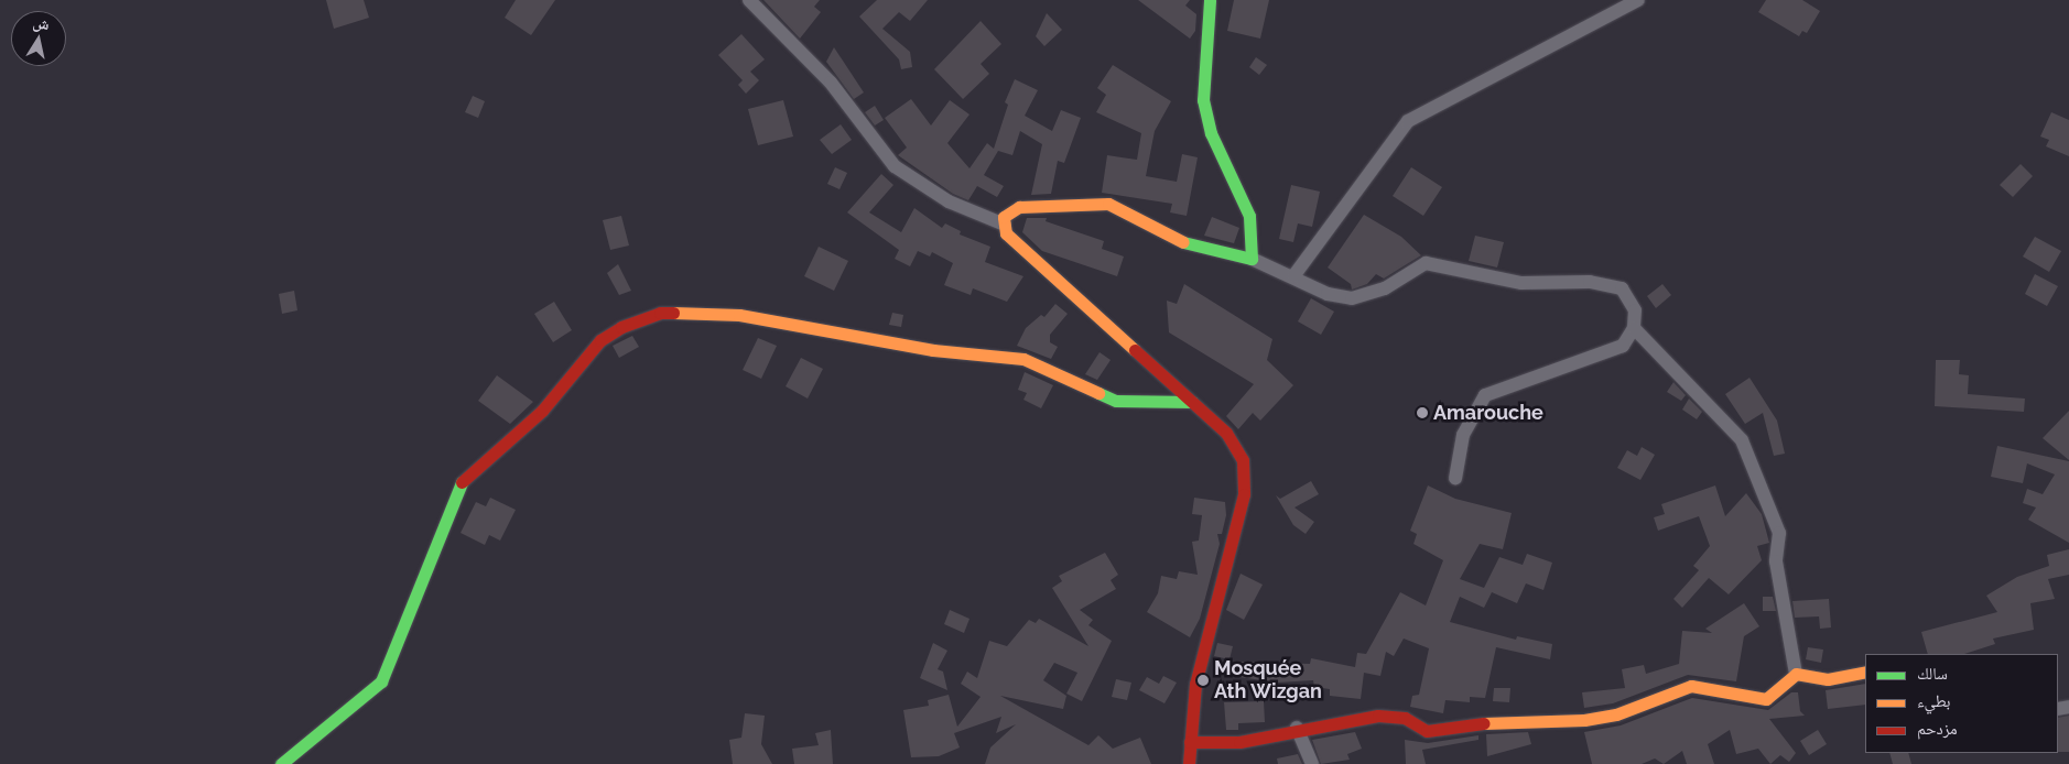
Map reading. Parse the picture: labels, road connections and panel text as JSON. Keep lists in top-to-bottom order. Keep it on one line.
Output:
{"places":["Amarouche","Mosquée Ath Wizgan"],"legend":["سالك","بطيء","مزدحم"],"north":"top"}
